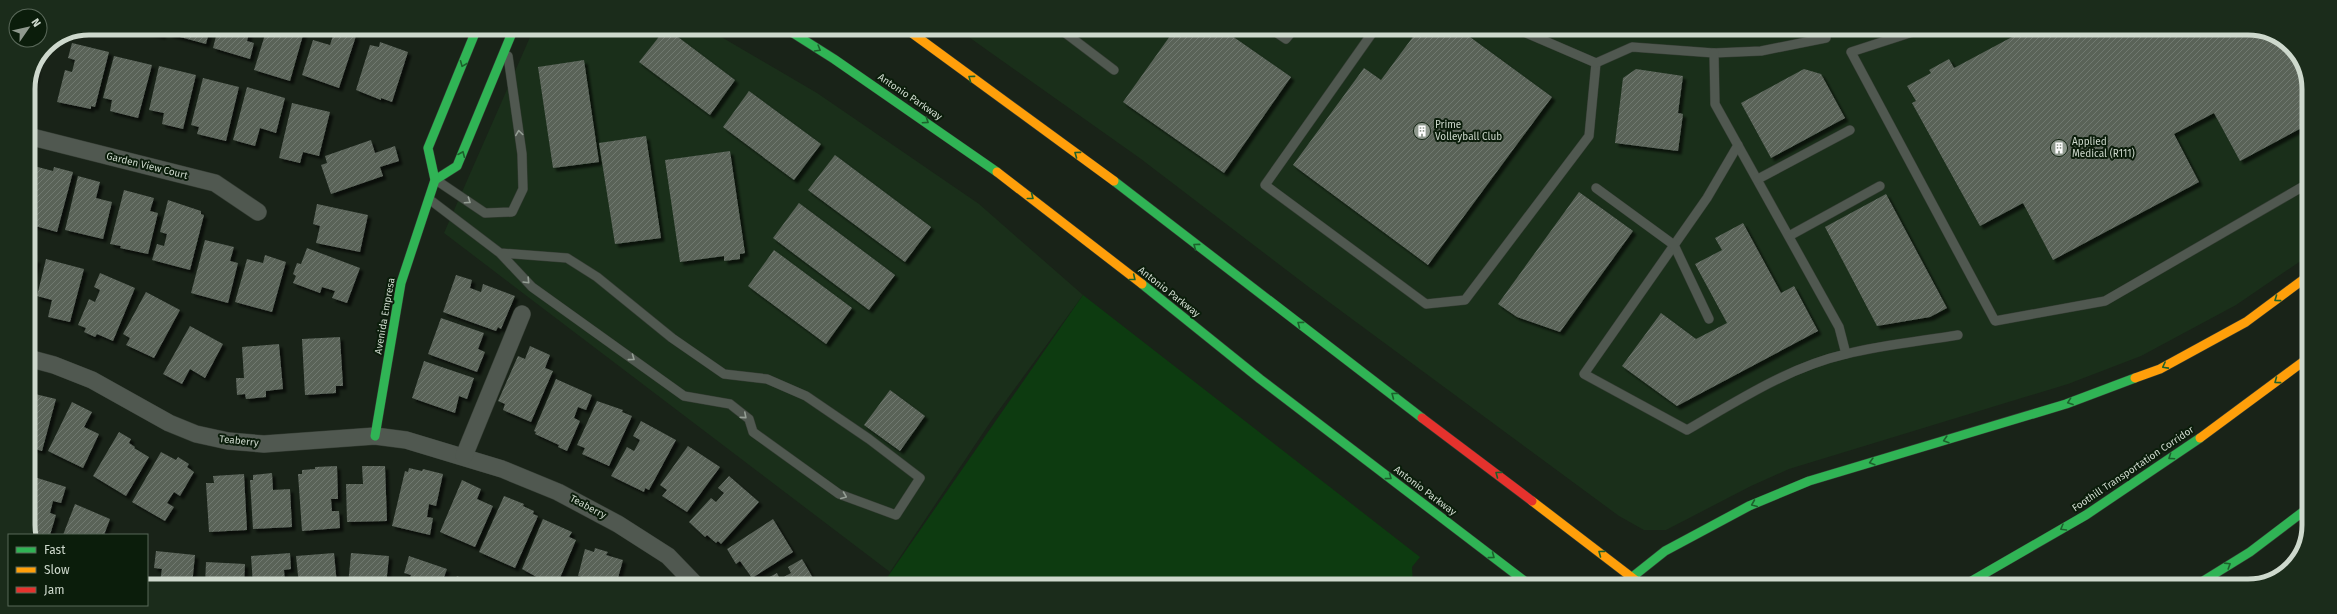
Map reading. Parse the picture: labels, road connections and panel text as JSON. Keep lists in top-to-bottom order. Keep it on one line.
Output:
{"streets":{"main road":["Antonio Parkway","Avenida Empresa","Foothill Transportation Corridor"],"street":["Garden View Court","Teaberry"]},"crossings":[["Avenida Empresa","Teaberry"]],"places":{"building":["Prime Volleyball Club","Applied Medical (R111)"]},"legend":["Fast","Slow","Jam"],"north":"top right"}
